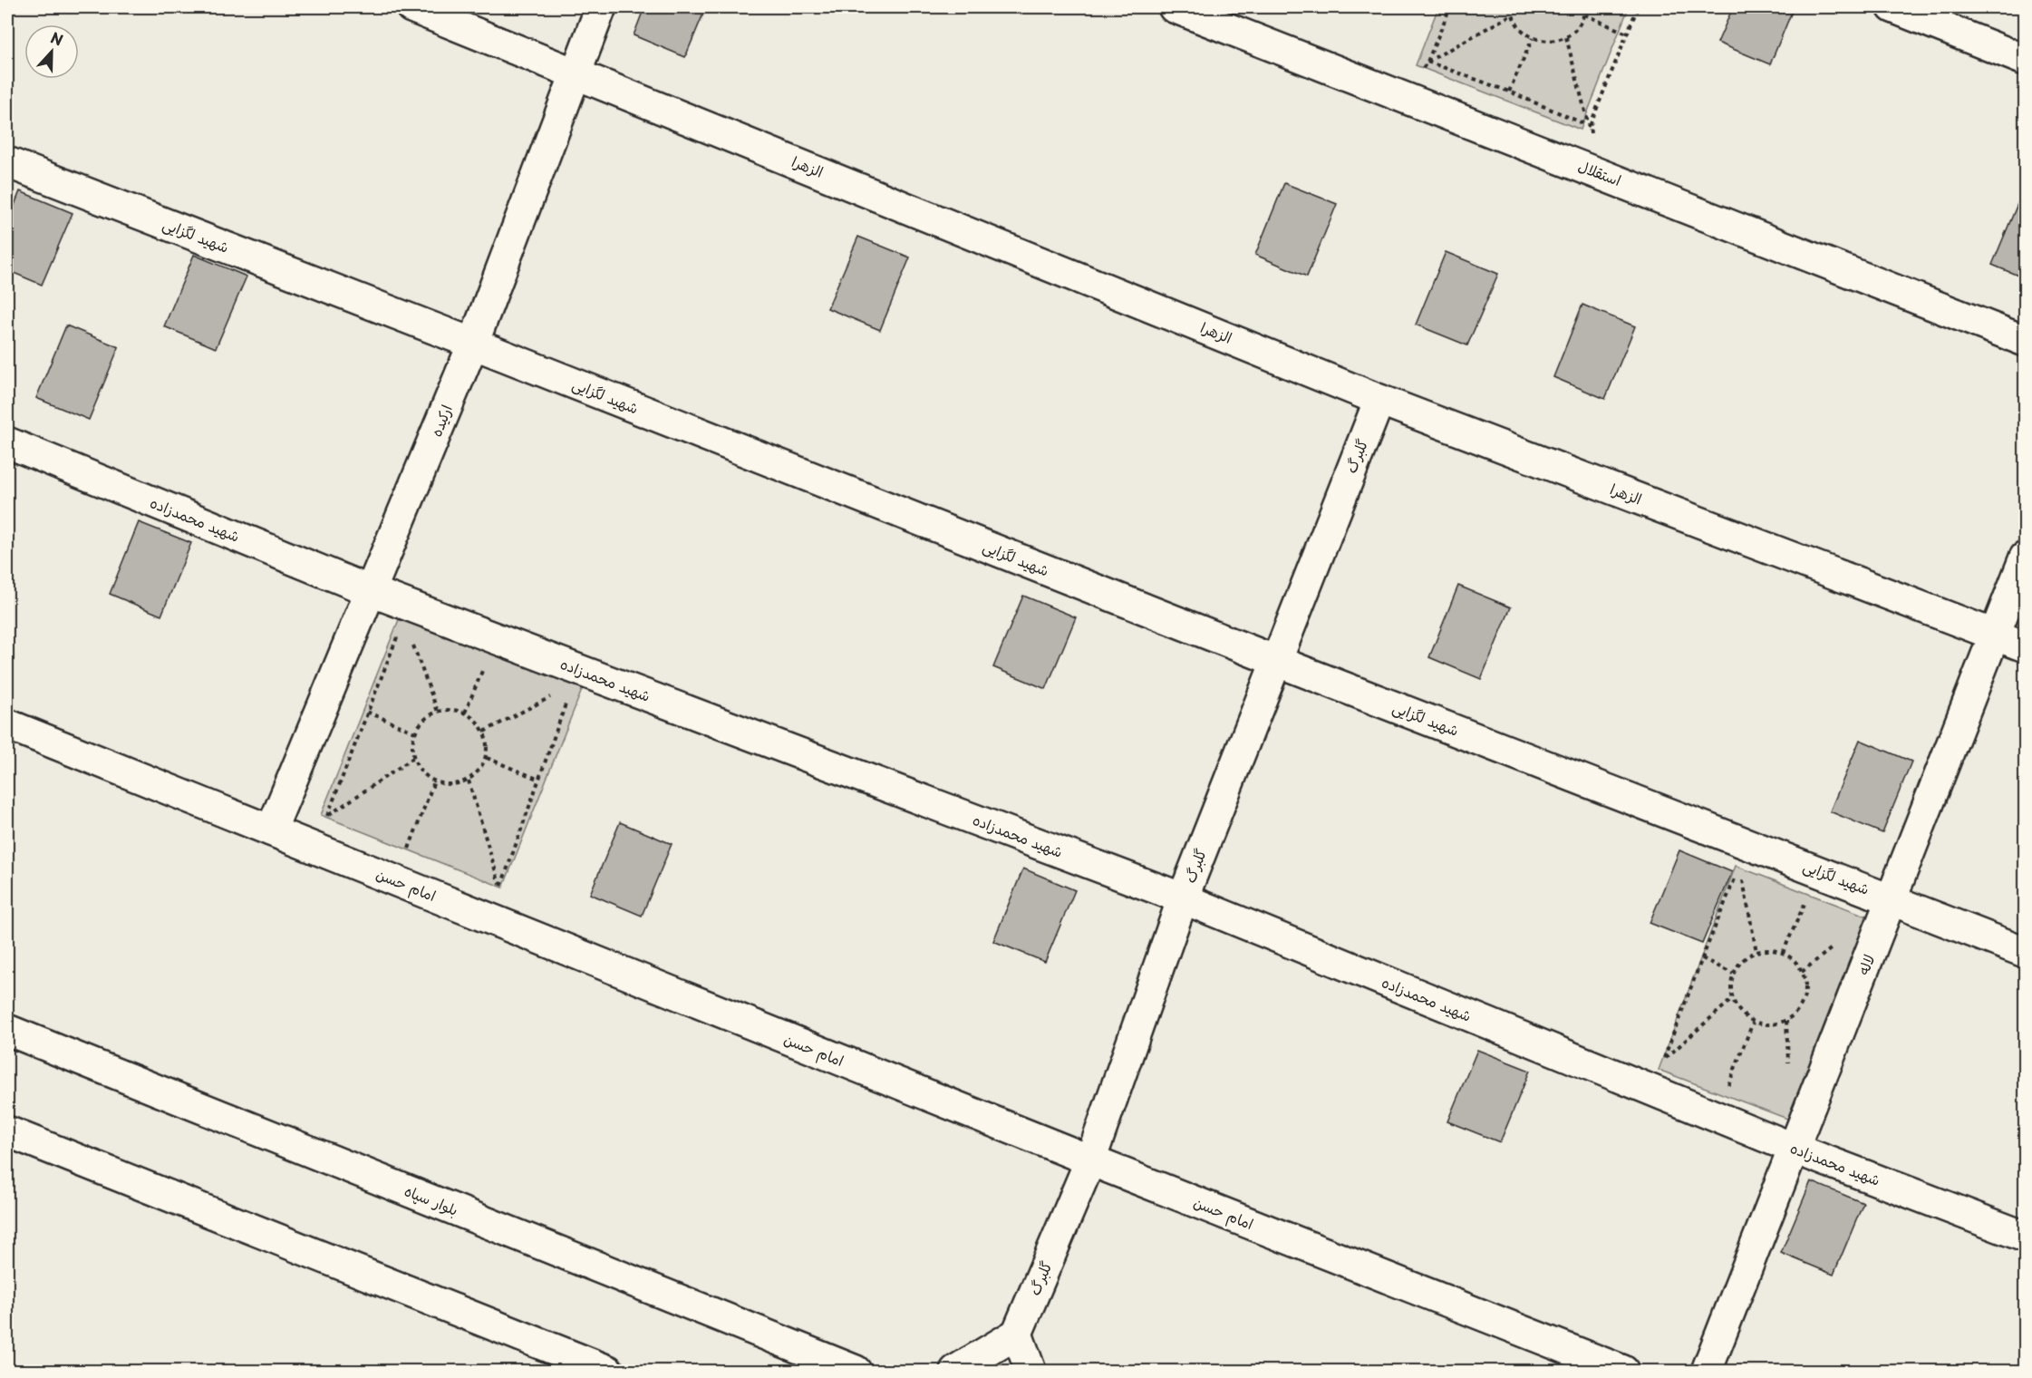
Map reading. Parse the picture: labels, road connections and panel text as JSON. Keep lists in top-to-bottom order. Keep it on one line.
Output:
{"streets":{"street":["الزهرا","استقلال","شهید لگزایی","ارکیده","گلبرگ","شهید محمدزاده","امام حسن","لاله","بلوار سپاه"]},"crossings":[["الزهرا","ارکیده"],["الزهرا","گلبرگ"],["الزهرا","لاله"],["شهید لگزایی","ارکیده"],["شهید لگزایی","گلبرگ"],["شهید لگزایی","لاله"],["ارکیده","شهید محمدزاده"],["ارکیده","امام حسن"],["گلبرگ","شهید محمدزاده"],["گلبرگ","امام حسن"],["شهید محمدزاده","لاله"]],"north":"top"}
